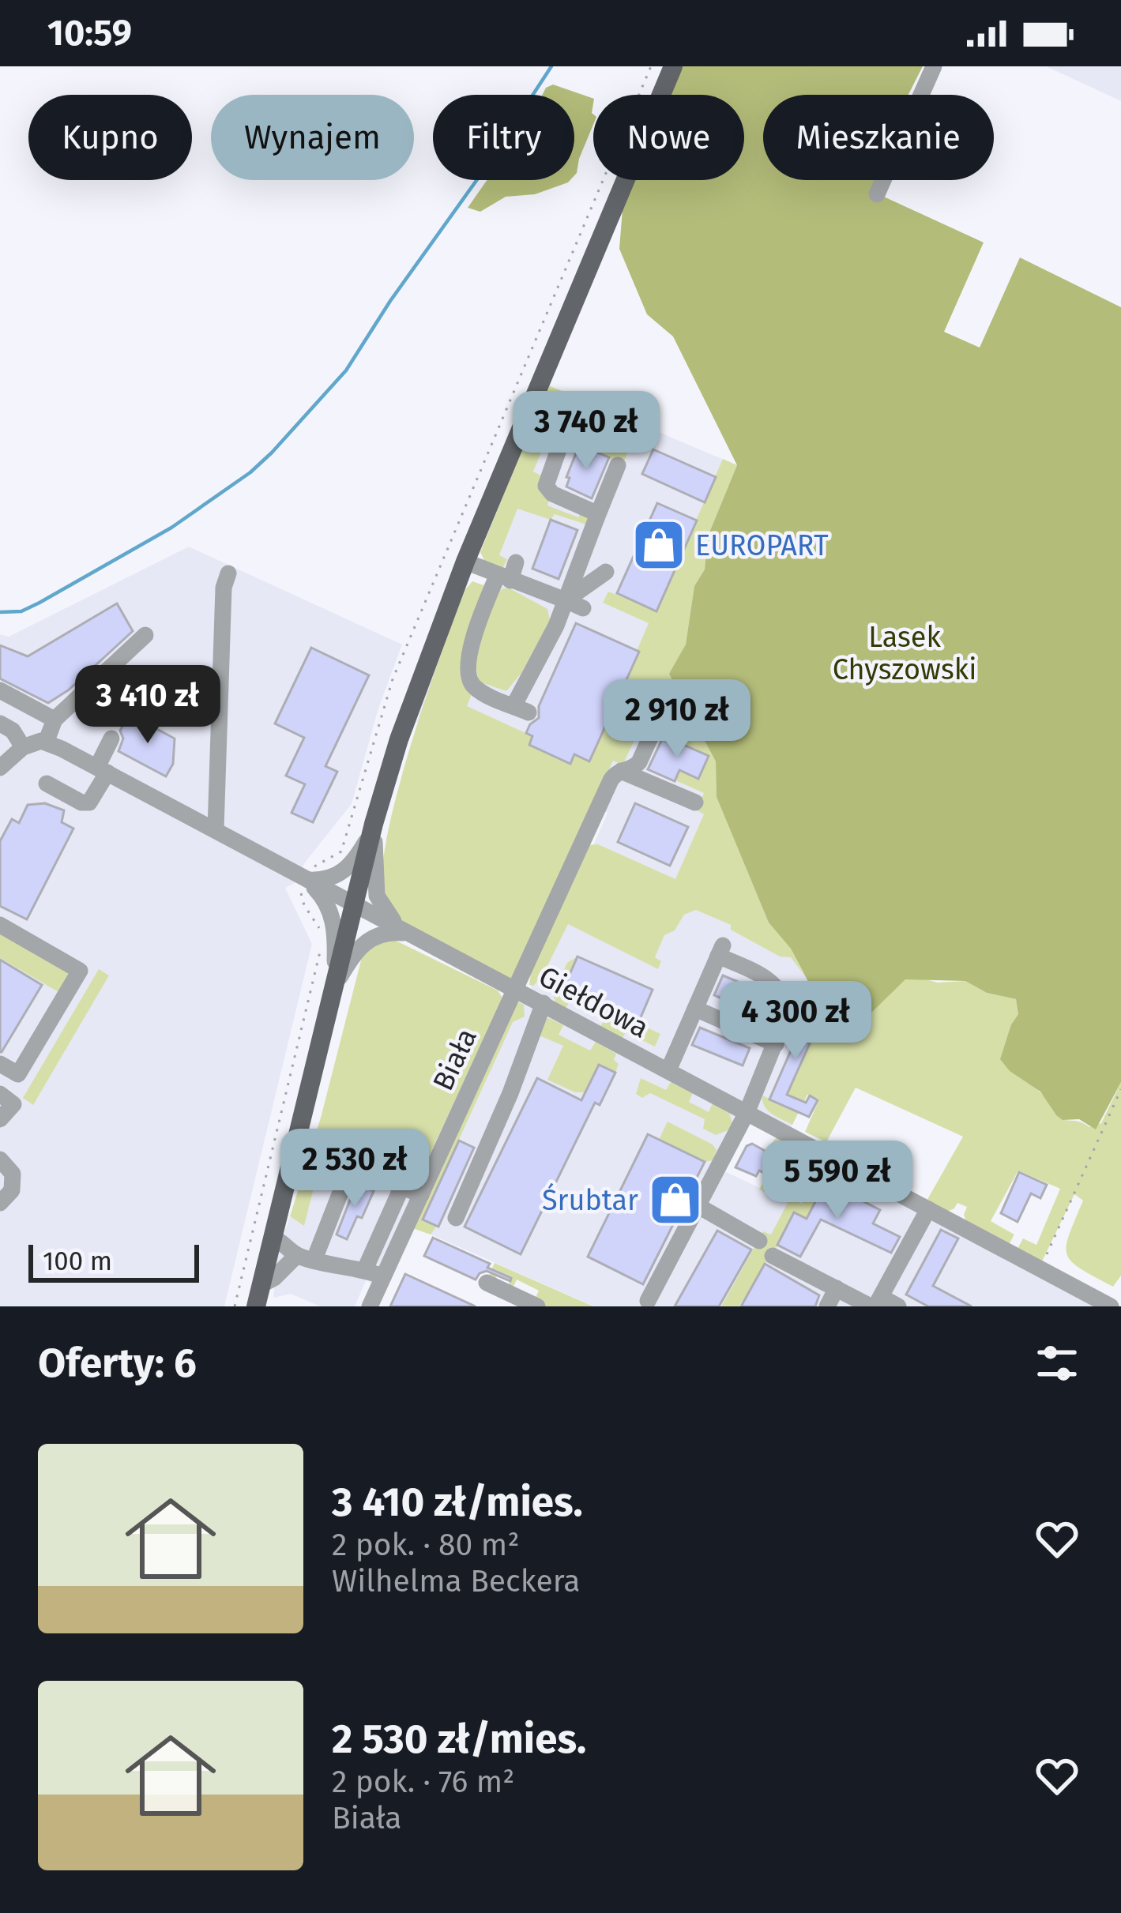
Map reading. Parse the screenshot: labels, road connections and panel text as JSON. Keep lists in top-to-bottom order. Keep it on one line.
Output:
{"streets":{"street":["Giełdowa","Biała"]},"crossings":[["Giełdowa","Biała"]],"parks":["Lasek Chyszowski"],"places":{"shop":["EUROPART","Śrubtar"]},"scale_bar":"100 m","page":{"status":"10:59","chip":["Kupno","Wynajem","Filtry","Nowe","Mieszkanie"],"price":["3 740 zł","3 410 zł","2 910 zł","4 300 zł","2 530 zł","5 590 zł"],"scale":"100 m","heading":"Oferty: 6","list":[{"name":"3 410 zł/mies.","note":"2 pok. · 80 m² · Wilhelma Beckera"},{"name":"2 530 zł/mies.","note":"2 pok. · 76 m² · Biała"}]}}
